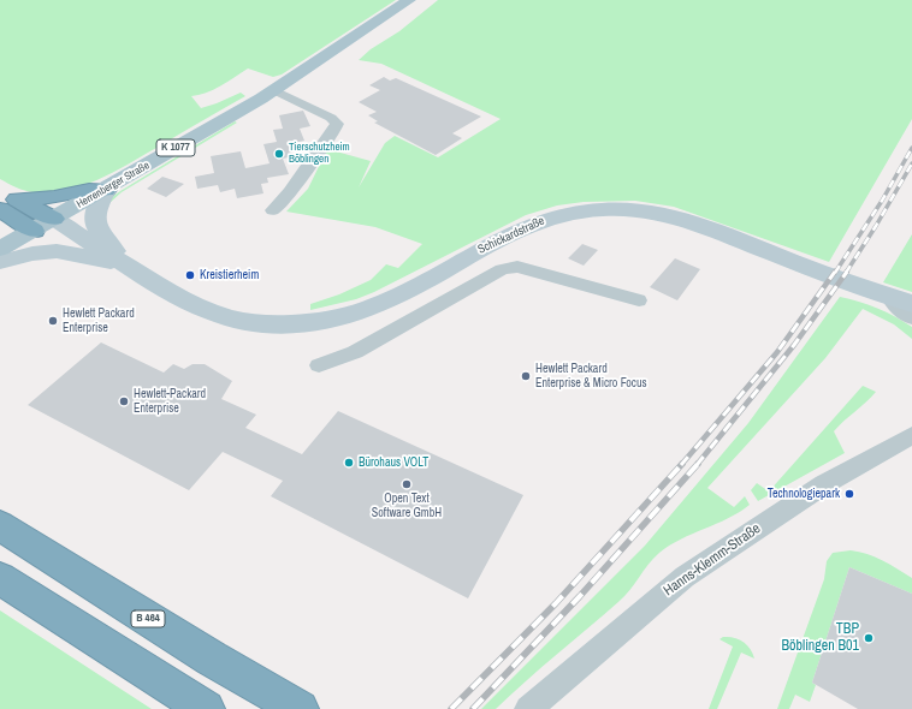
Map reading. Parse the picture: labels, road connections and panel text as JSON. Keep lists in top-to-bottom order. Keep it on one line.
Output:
{"streets":{"highway":["B 464"],"main road":["K 1077","Herrenberger Straße"],"street":["Schickardstraße","Hanns-Klemm-Straße"]},"crossings":[["Herrenberger Straße","Schickardstraße"]],"places":["Tierschutzheim Böblingen","Kreistierheim","Hewlett Packard Enterprise","Hewlett Packard Enterprise & Micro Focus","Hewlett-Packard Enterprise","Bürohaus VOLT","Open Text Software GmbH","Technologiepark","TBP Böblingen B01"]}
